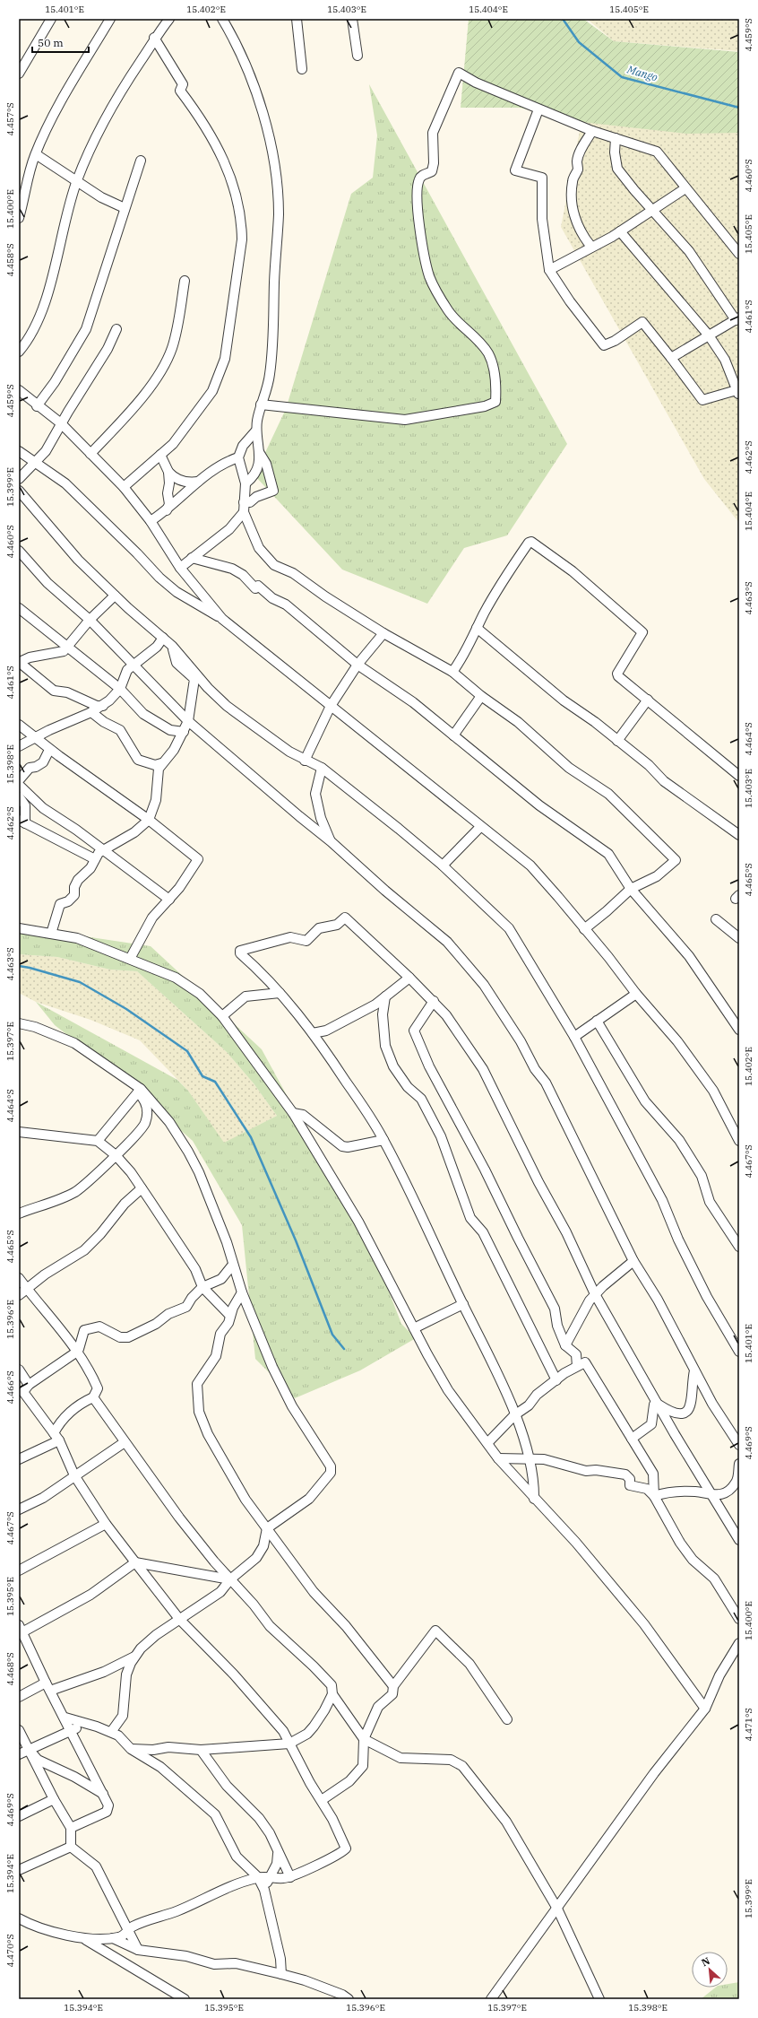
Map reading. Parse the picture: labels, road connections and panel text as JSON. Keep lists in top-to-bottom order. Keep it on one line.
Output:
{"water":["Mango"],"scale_bar":"50 m","north":"top left","coordinates":["15.401°E","15.402°E","15.403°E","15.404°E","15.405°E","4.459°S","4.457°S","4.460°S","15.400°E","4.458°S","4.461°S","4.462°S","15.399°E","4.463°S","4.464°S","15.398°E","4.465°S","15.397°E","4.467°S","15.396°E","4.466°S","4.469°S","15.395°E","4.468°S","4.471°S","15.394°E","4.470°S"]}
